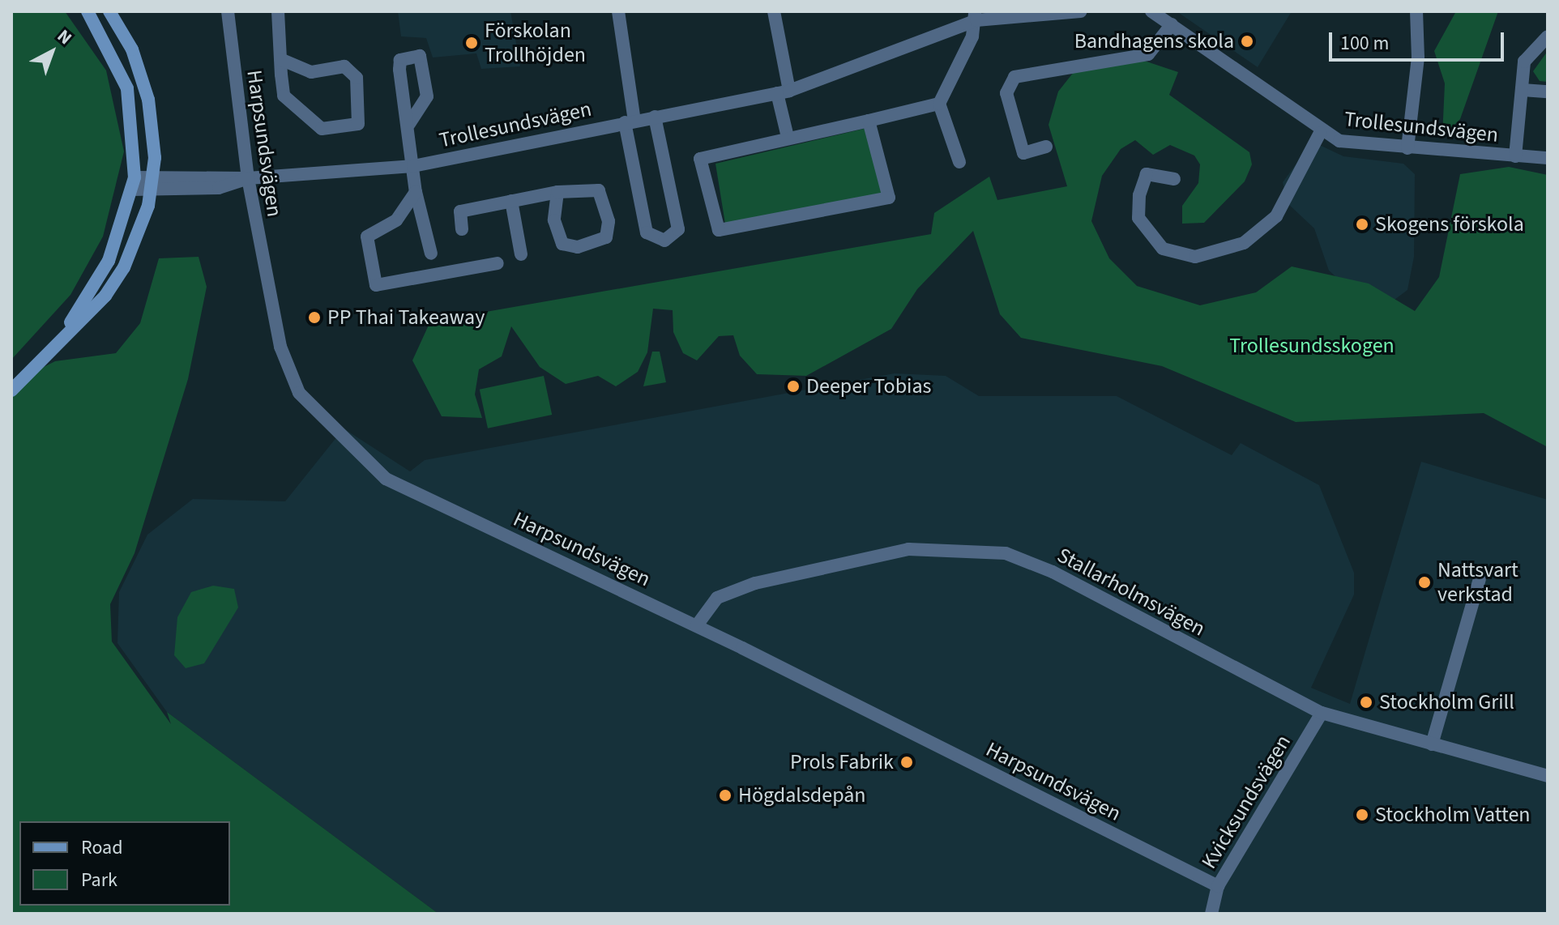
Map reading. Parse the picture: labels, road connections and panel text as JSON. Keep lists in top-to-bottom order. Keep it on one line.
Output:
{"streets":{"street":["Trollesundsvägen","Harpsundsvägen","Stallarholmsvägen","Kvicksundsvägen"]},"crossings":[["Trollesundsvägen","Harpsundsvägen"],["Harpsundsvägen","Stallarholmsvägen"],["Harpsundsvägen","Kvicksundsvägen"],["Stallarholmsvägen","Kvicksundsvägen"]],"parks":["Trollesundsskogen"],"places":["Bandhagens skola","Förskolan Trollhöjden","Skogens förskola","PP Thai Takeaway","Deeper Tobias","Nattsvart verkstad","Stockholm Grill","Prols Fabrik","Högdalsdepån","Stockholm Vatten"],"legend":["Road","Park"],"scale_bar":"100 m","north":"top right"}
